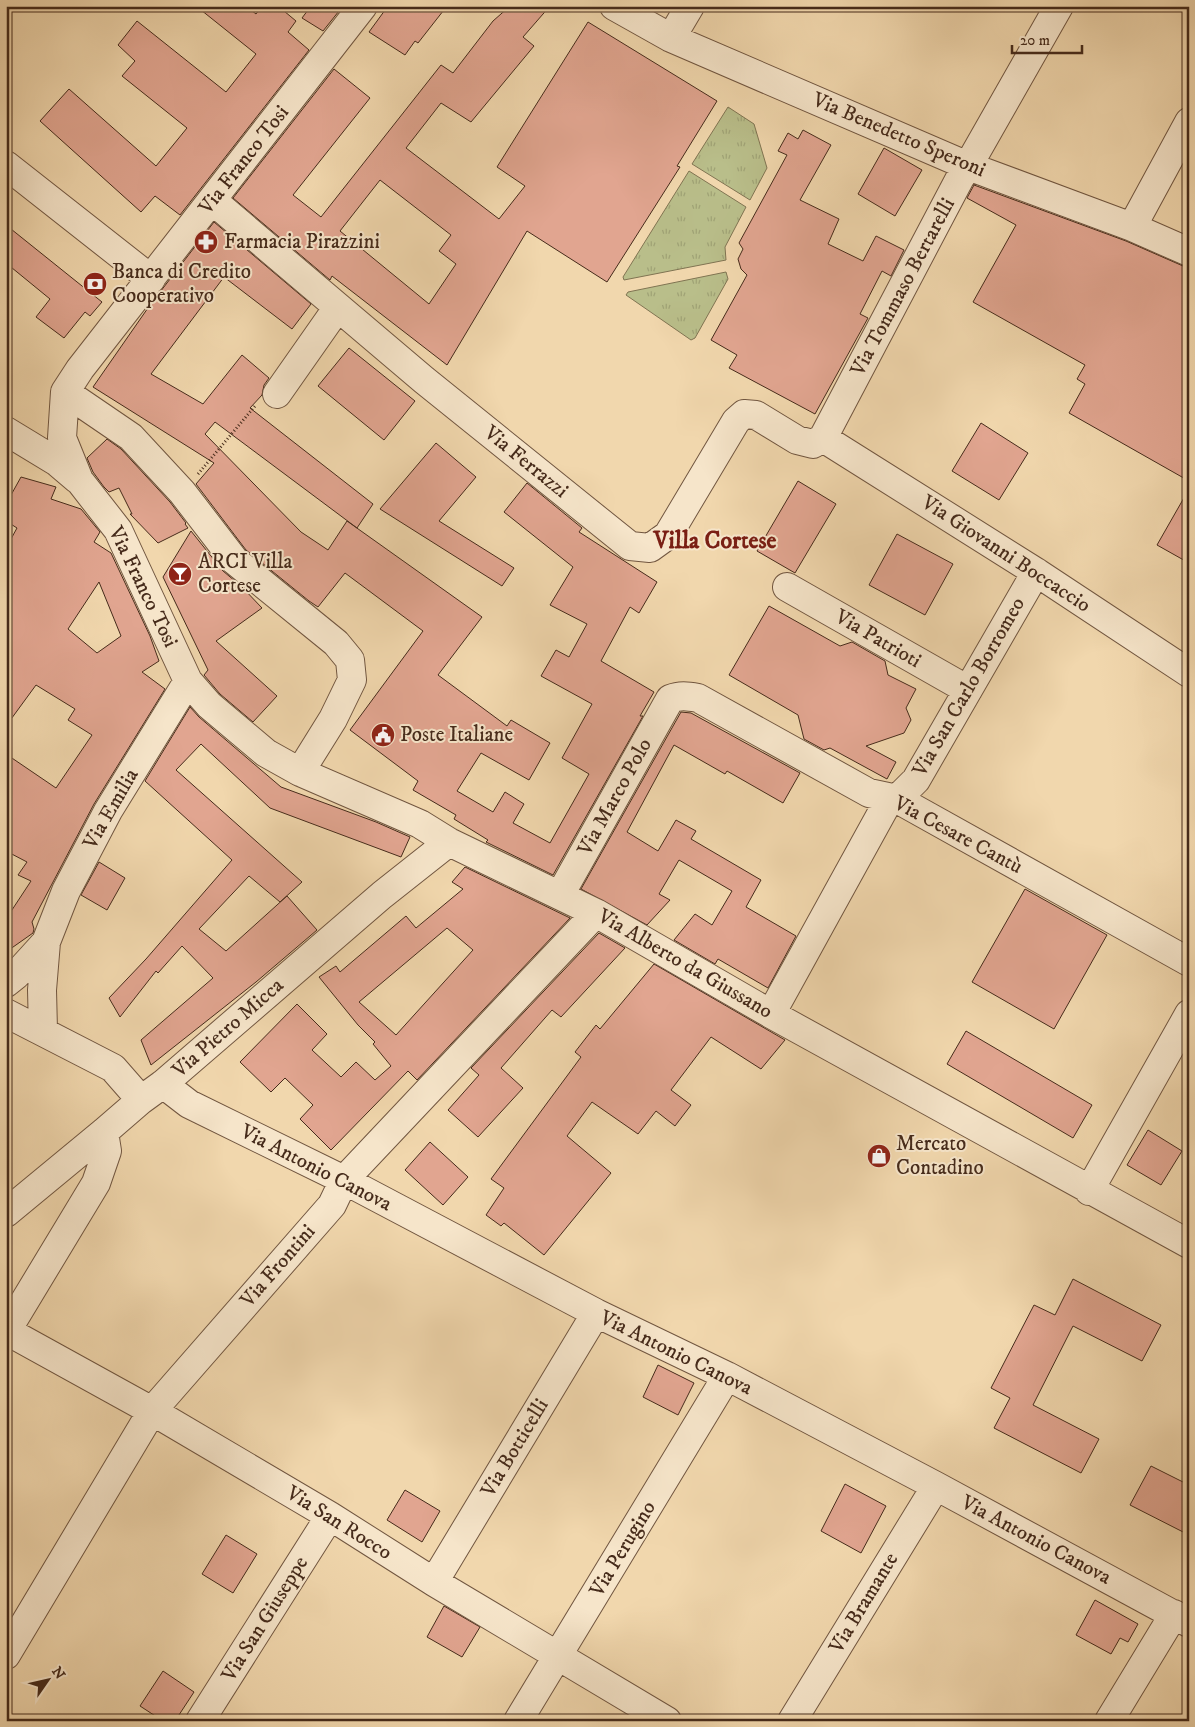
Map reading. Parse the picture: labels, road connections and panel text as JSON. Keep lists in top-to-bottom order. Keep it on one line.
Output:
{"streets":{"street":["Via Benedetto Speroni","Via Franco Tosi","Via Tommaso Bertarelli","Via Ferrazzi","Via Giovanni Boccaccio","Via Patrioti","Via San Carlo Borromeo","Via Marco Polo","Via Emilia","Via Cesare Cantù","Via Alberto da Giussano","Via Pietro Micca","Via Antonio Canova","Via Frontini","Via Botticelli","Via San Rocco","Via Perugino","Via Bramante","Via San Giuseppe"]},"crossings":[["Via Benedetto Speroni","Via Tommaso Bertarelli"],["Via Franco Tosi","Via Ferrazzi"],["Via Franco Tosi","Via Emilia"],["Via Franco Tosi","Via Alberto da Giussano"],["Via Tommaso Bertarelli","Via Ferrazzi"],["Via Tommaso Bertarelli","Via Giovanni Boccaccio"],["Via Ferrazzi","Via Giovanni Boccaccio"],["Via Giovanni Boccaccio","Via San Carlo Borromeo"],["Via Patrioti","Via San Carlo Borromeo"],["Via San Carlo Borromeo","Via Cesare Cantù"],["Via San Carlo Borromeo","Via Alberto da Giussano"],["Via Marco Polo","Via Cesare Cantù"],["Via Marco Polo","Via Alberto da Giussano"],["Via Emilia","Via Alberto da Giussano"],["Via Alberto da Giussano","Via Pietro Micca"],["Via Alberto da Giussano","Via Frontini"],["Via Pietro Micca","Via Antonio Canova"],["Via Antonio Canova","Via Frontini"],["Via Antonio Canova","Via Botticelli"],["Via Antonio Canova","Via Perugino"],["Via Antonio Canova","Via Bramante"],["Via Frontini","Via San Rocco"],["Via Botticelli","Via San Rocco"],["Via San Rocco","Via Perugino"],["Via San Rocco","Via San Giuseppe"]],"districts":["Villa Cortese"],"places":{"pharmacy":["Farmacia Pirazzini"],"bank":["Banca di Credito Cooperativo"],"bar":["ARCI Villa Cortese"],"public building":["Poste Italiane"],"shop":["Mercato Contadino"]},"scale_bar":"20 m","north":"top right"}
